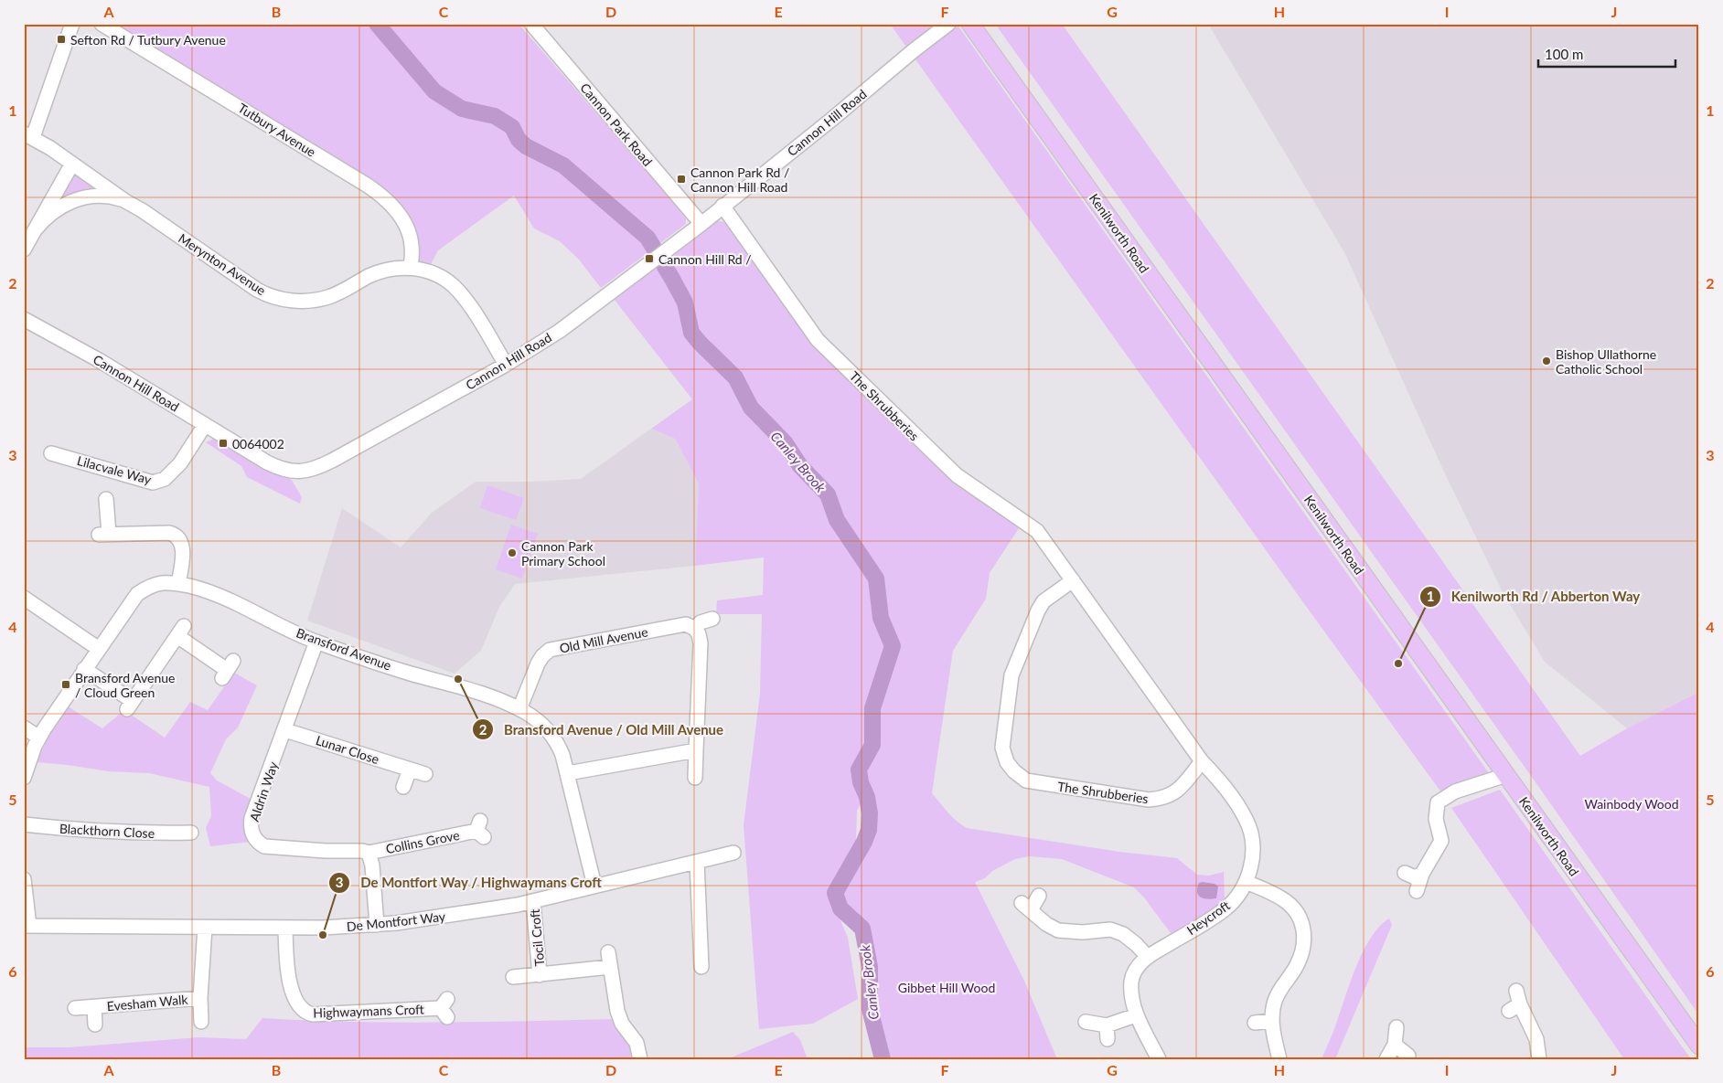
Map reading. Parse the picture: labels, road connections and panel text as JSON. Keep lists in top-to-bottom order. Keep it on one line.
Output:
{"streets":{"main road":["Kenilworth Road"],"street":["Cannon Hill Road","Cannon Park Road","Tutbury Avenue","Merynton Avenue","The Shrubberies","Lilacvale Way","Old Mill Avenue","Bransford Avenue","Lunar Close","Aldrin Way","Blackthorn Close","Collins Grove","Heycroft","De Montfort Way","Tocil Croft","Evesham Walk","Highwaymans Croft"]},"crossings":[["Cannon Hill Road","Cannon Park Road"],["Cannon Hill Road","Merynton Avenue"],["Cannon Hill Road","The Shrubberies"],["Cannon Hill Road","Lilacvale Way"],["Tutbury Avenue","Merynton Avenue"],["The Shrubberies","Heycroft"],["Old Mill Avenue","Bransford Avenue"],["Bransford Avenue","Aldrin Way"],["Bransford Avenue","De Montfort Way"],["Lunar Close","Aldrin Way"],["Aldrin Way","Collins Grove"],["De Montfort Way","Tocil Croft"],["De Montfort Way","Evesham Walk"],["De Montfort Way","Highwaymans Croft"]],"water":["Canley Brook"],"parks":["Wainbody Wood","Gibbet Hill Wood"],"places":{"transit":["Sefton Rd / Tutbury Avenue","Cannon Park Rd / Cannon Hill Road","Cannon Hill Rd /","0064002","Bransford Avenue / Cloud Green"],"other":["Bishop Ullathorne Catholic School","Cannon Park Primary School","Kenilworth Rd / Abberton Way","Bransford Avenue / Old Mill Avenue","De Montfort Way / Highwaymans Croft"]},"scale_bar":"100 m","grid":{"columns":["A","B","C","D","E","F","G","H","I","J"],"rows":["1","2","3","4","5","6"]}}
